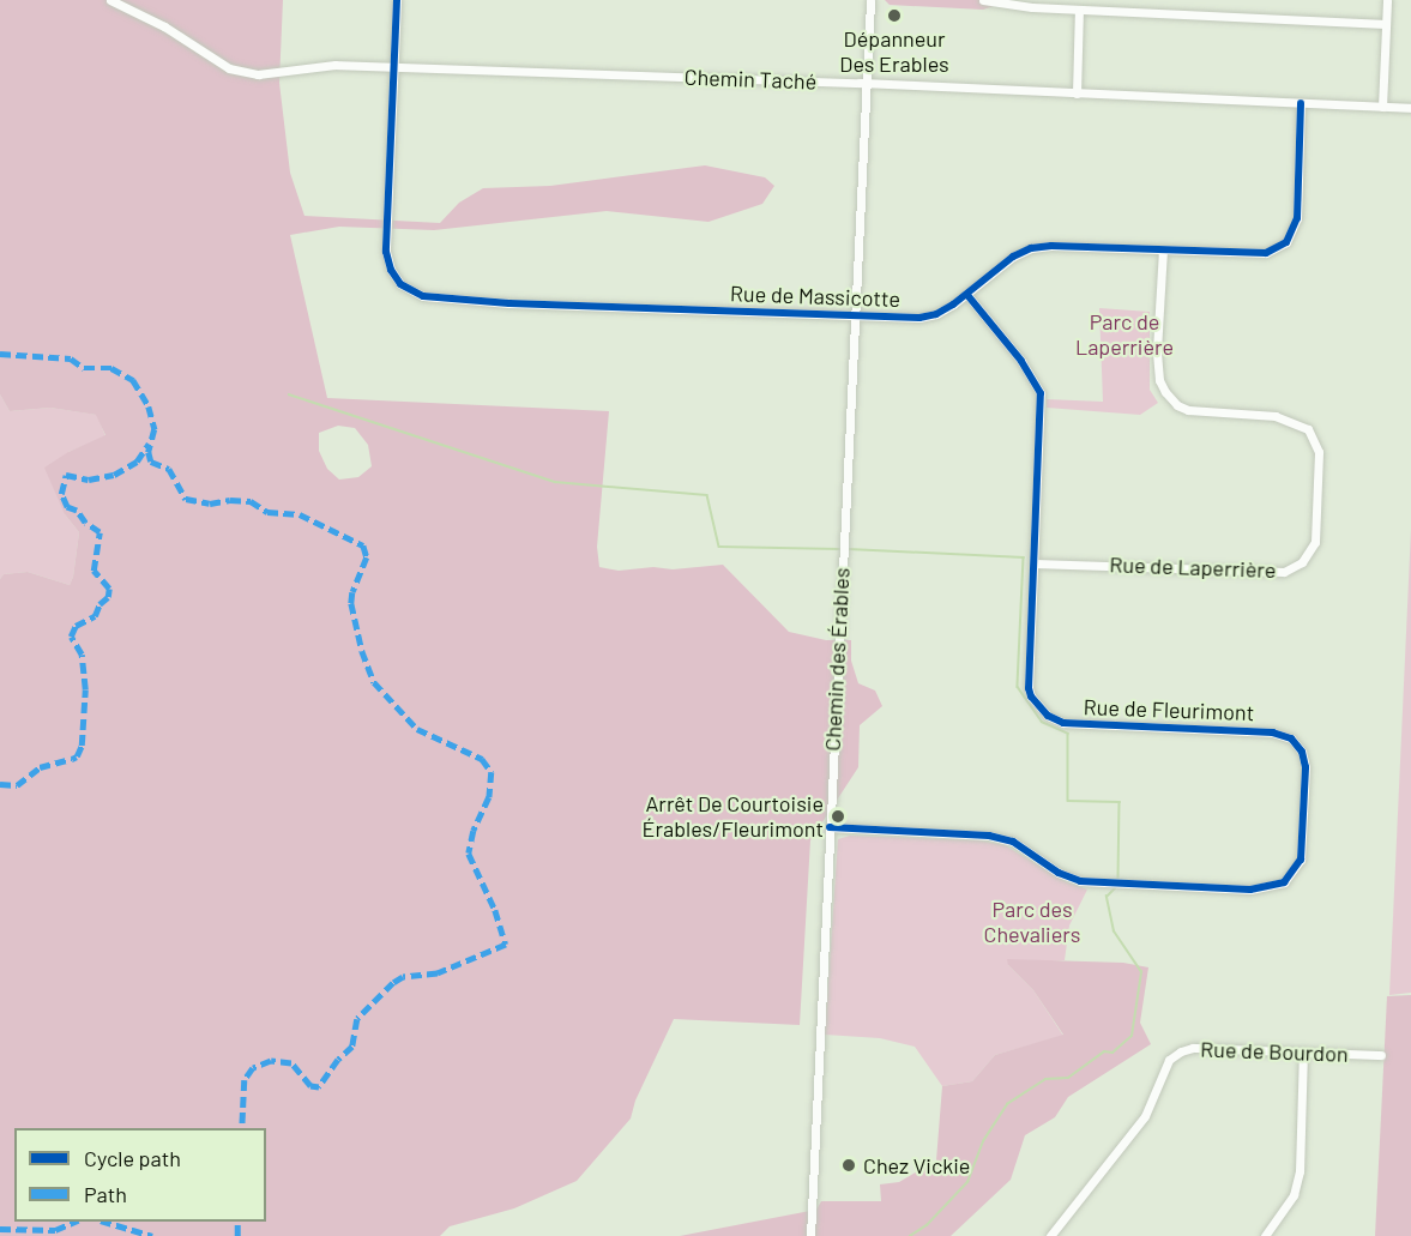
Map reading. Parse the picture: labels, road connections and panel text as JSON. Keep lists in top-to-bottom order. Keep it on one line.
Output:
{"streets":{"street":["Chemin Taché","Rue de Massicotte","Rue de Laperrière","Chemin des Érables","Rue de Fleurimont","Rue de Bourdon"]},"crossings":[["Chemin Taché","Rue de Massicotte"],["Chemin Taché","Chemin des Érables"],["Rue de Massicotte","Rue de Laperrière"],["Rue de Massicotte","Chemin des Érables"],["Rue de Massicotte","Rue de Fleurimont"],["Rue de Laperrière","Rue de Fleurimont"],["Chemin des Érables","Rue de Fleurimont"]],"parks":["Parc de Laperrière","Parc des Chevaliers"],"places":["Dépanneur Des Erables","Arrêt De Courtoisie Érables/Fleurimont","Chez Vickie"],"legend":["Cycle path","Path"]}
